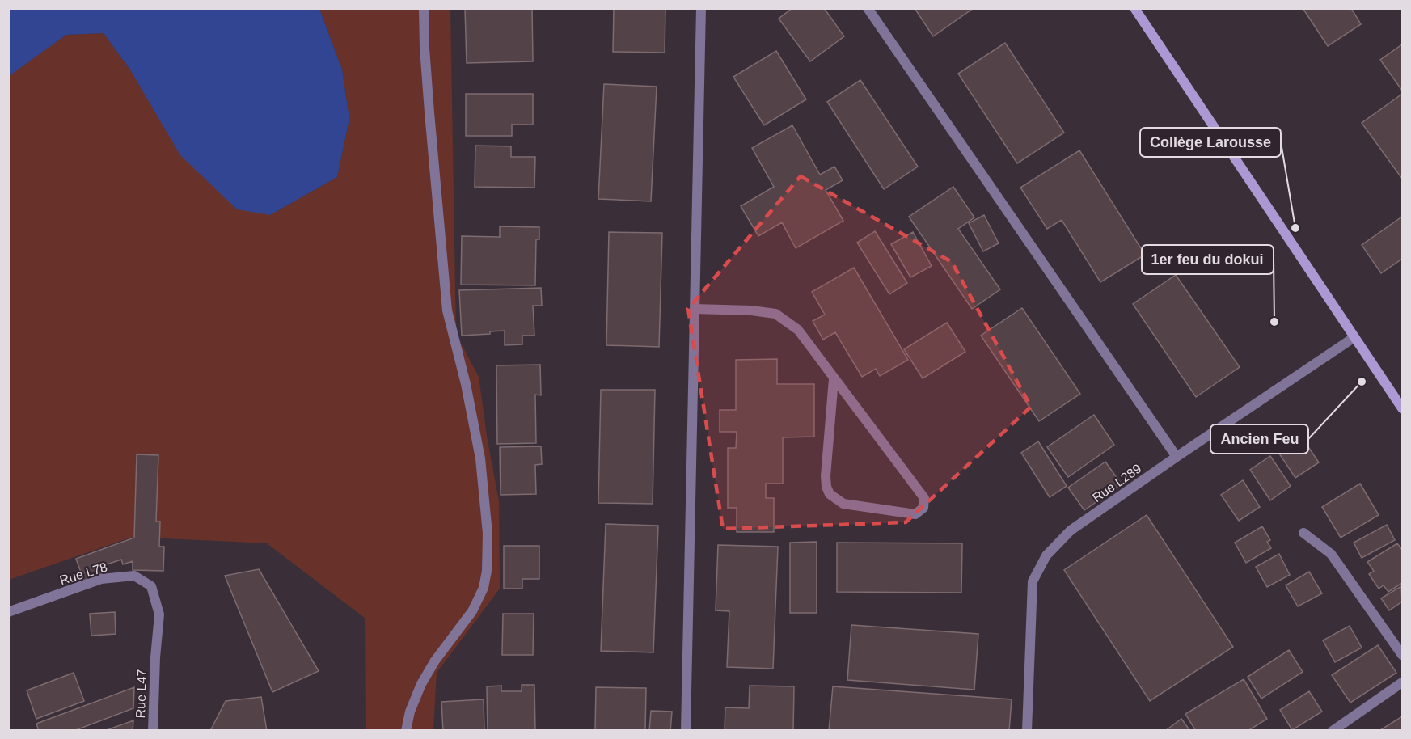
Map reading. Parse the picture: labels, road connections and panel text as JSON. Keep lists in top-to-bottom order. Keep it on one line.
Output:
{"streets":{"street":["Rue L289","Rue L78","Rue L47"]},"crossings":[["Rue L78","Rue L47"]],"places":["Collège Larousse","1er feu du dokui","Ancien Feu"]}
